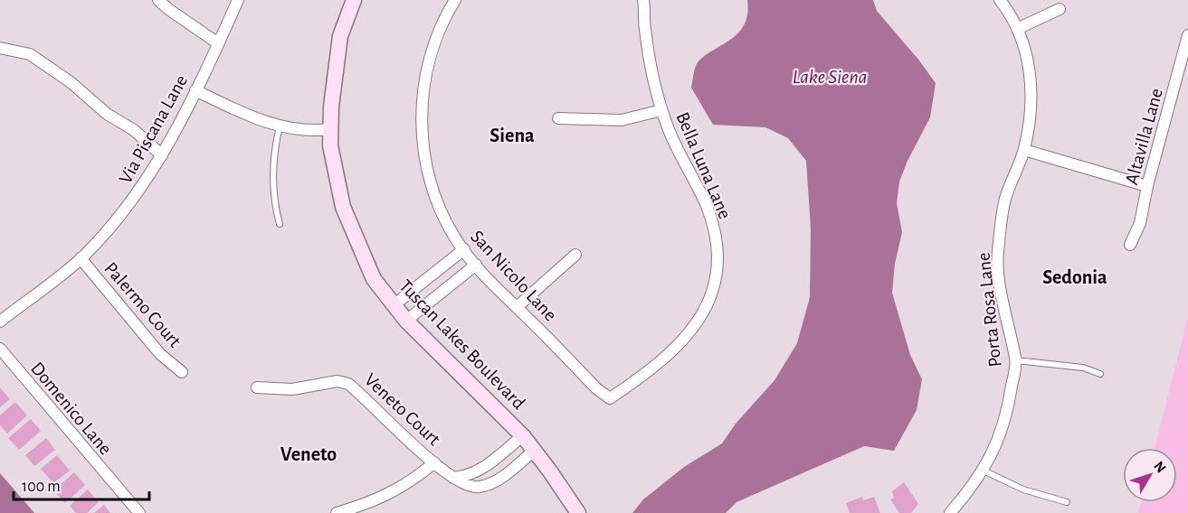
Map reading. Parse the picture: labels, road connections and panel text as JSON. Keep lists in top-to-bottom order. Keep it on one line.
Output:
{"streets":{"street":["Via Piscana Lane","Altavilla Lane","Bella Luna Lane","San Nicolo Lane","Palermo Court","Porta Rosa Lane","Tuscan Lakes Boulevard","Domenico Lane","Veneto Court"]},"crossings":[["Via Piscana Lane","Palermo Court"],["Bella Luna Lane","San Nicolo Lane"]],"districts":["Siena","Sedonia","Veneto"],"water":["Lake Siena"],"scale_bar":"100 m","north":"top right"}
